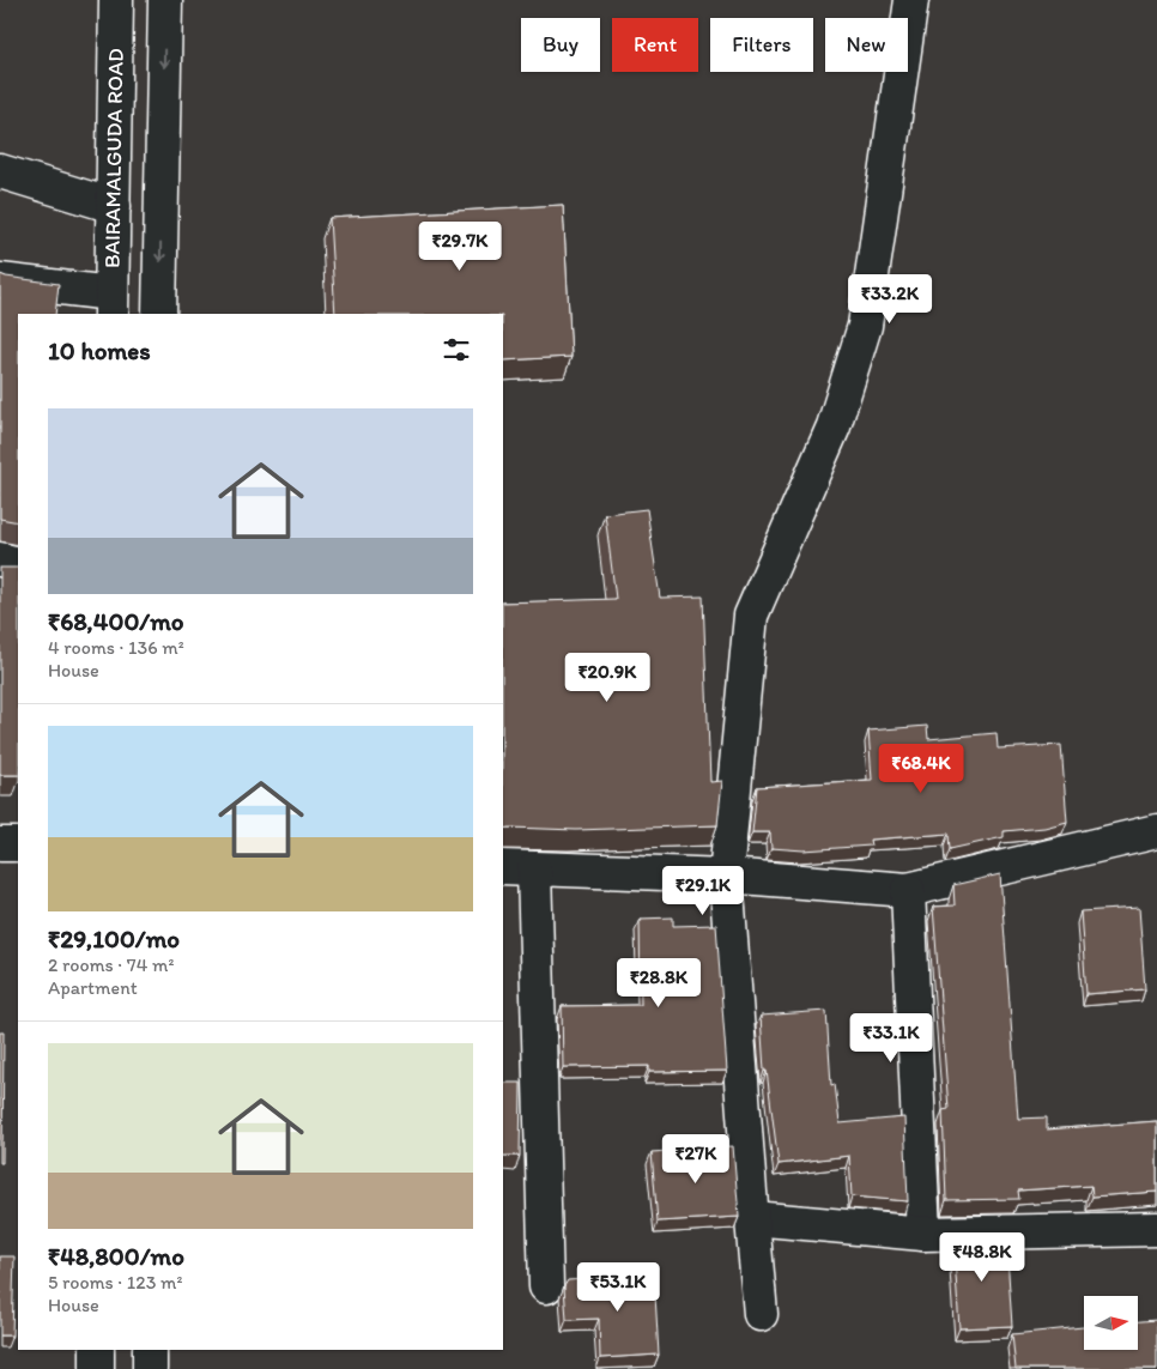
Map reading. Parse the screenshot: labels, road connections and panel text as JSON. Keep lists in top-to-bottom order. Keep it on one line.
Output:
{"streets":{"street":["BAIRAMALGUDA ROAD"]},"north":"right","page":{"chip":["Buy","Rent","Filters","New"],"price":["₹29.7K","₹33.2K","₹20.9K","₹68.4K","₹29.1K","₹28.8K","₹33.1K","₹27K","₹48.8K","₹53.1K"],"heading":"10 homes","list":[{"name":"₹68,400/mo","note":"4 rooms · 136 m² · House"},{"name":"₹29,100/mo","note":"2 rooms · 74 m² · Apartment"},{"name":"₹48,800/mo","note":"5 rooms · 123 m² · House"}]}}
